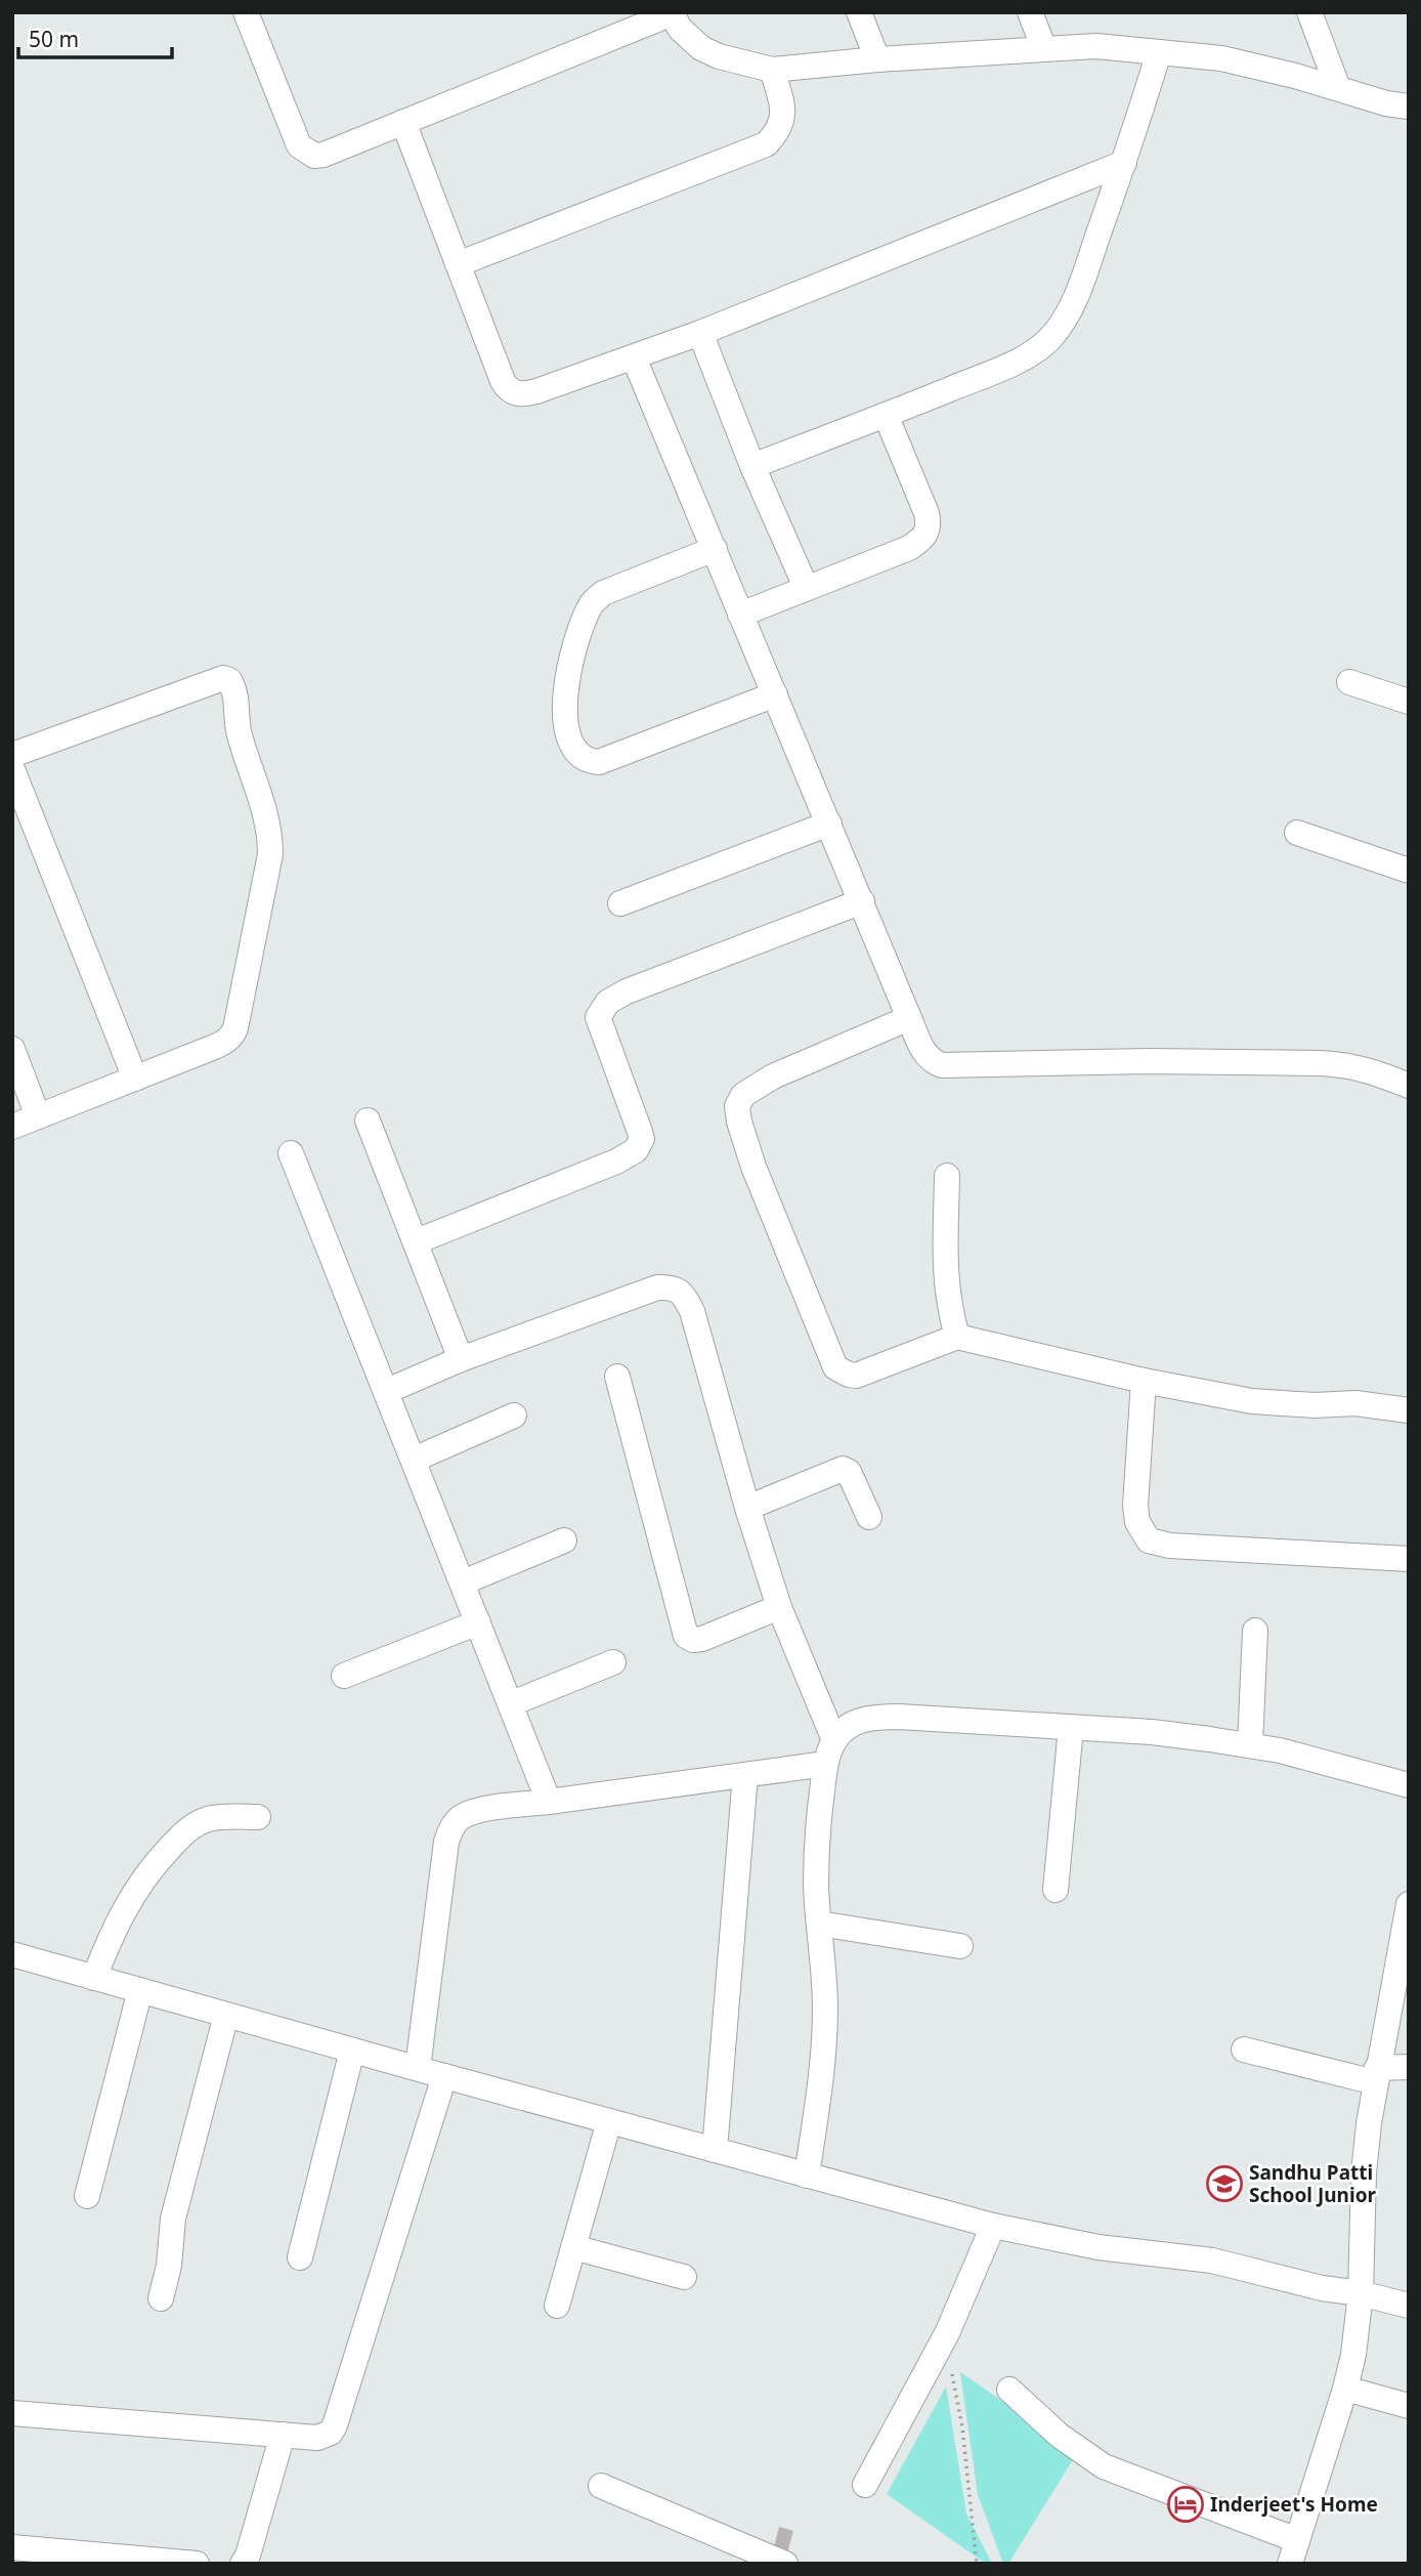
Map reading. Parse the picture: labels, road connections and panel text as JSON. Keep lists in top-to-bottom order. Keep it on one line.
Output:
{"places":{"school or university":["Sandhu Patti School Junior"],"hotel":["Inderjeet's Home"]},"scale_bar":"50 m"}
